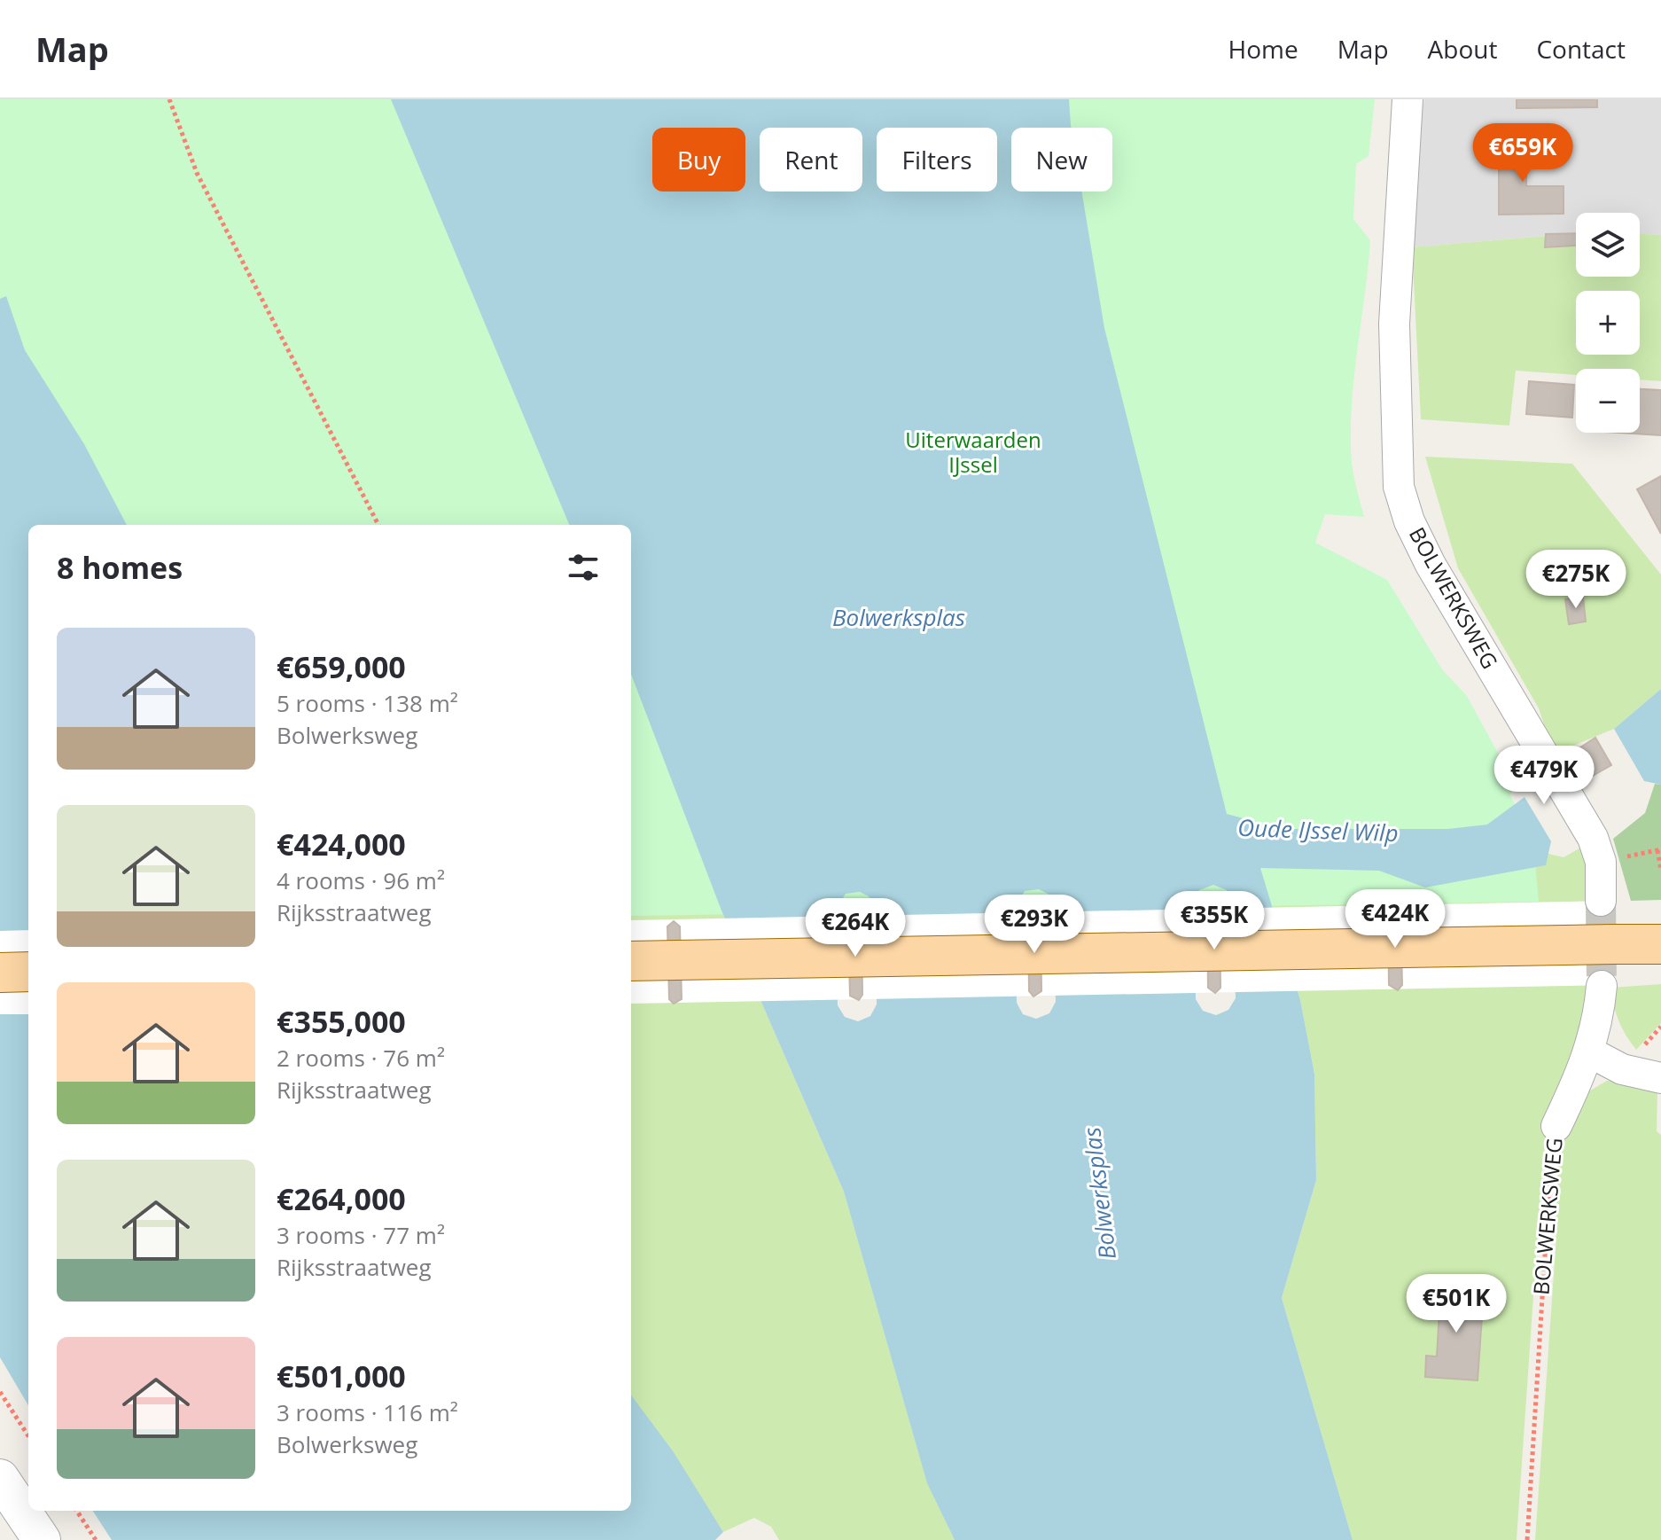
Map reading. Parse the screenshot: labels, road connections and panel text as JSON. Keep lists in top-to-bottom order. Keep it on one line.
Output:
{"streets":{"street":["BOLWERKSWEG"]},"water":["Bolwerksplas","Oude IJssel Wilp"],"parks":["Uiterwaarden IJssel"],"page":{"header":"Map","nav":["Home","Map","About","Contact"],"price":["€659K","€275K","€479K","€424K","€355K","€293K","€264K","€501K"],"chip":["Buy","Rent","Filters","New"],"map_buttons":["+","−"],"heading":"8 homes","list":[{"name":"€659,000","note":"5 rooms · 138 m² · Bolwerksweg"},{"name":"€424,000","note":"4 rooms · 96 m² · Rijksstraatweg"},{"name":"€355,000","note":"2 rooms · 76 m² · Rijksstraatweg"},{"name":"€264,000","note":"3 rooms · 77 m² · Rijksstraatweg"},{"name":"€501,000","note":"3 rooms · 116 m² · Bolwerksweg"}]}}
